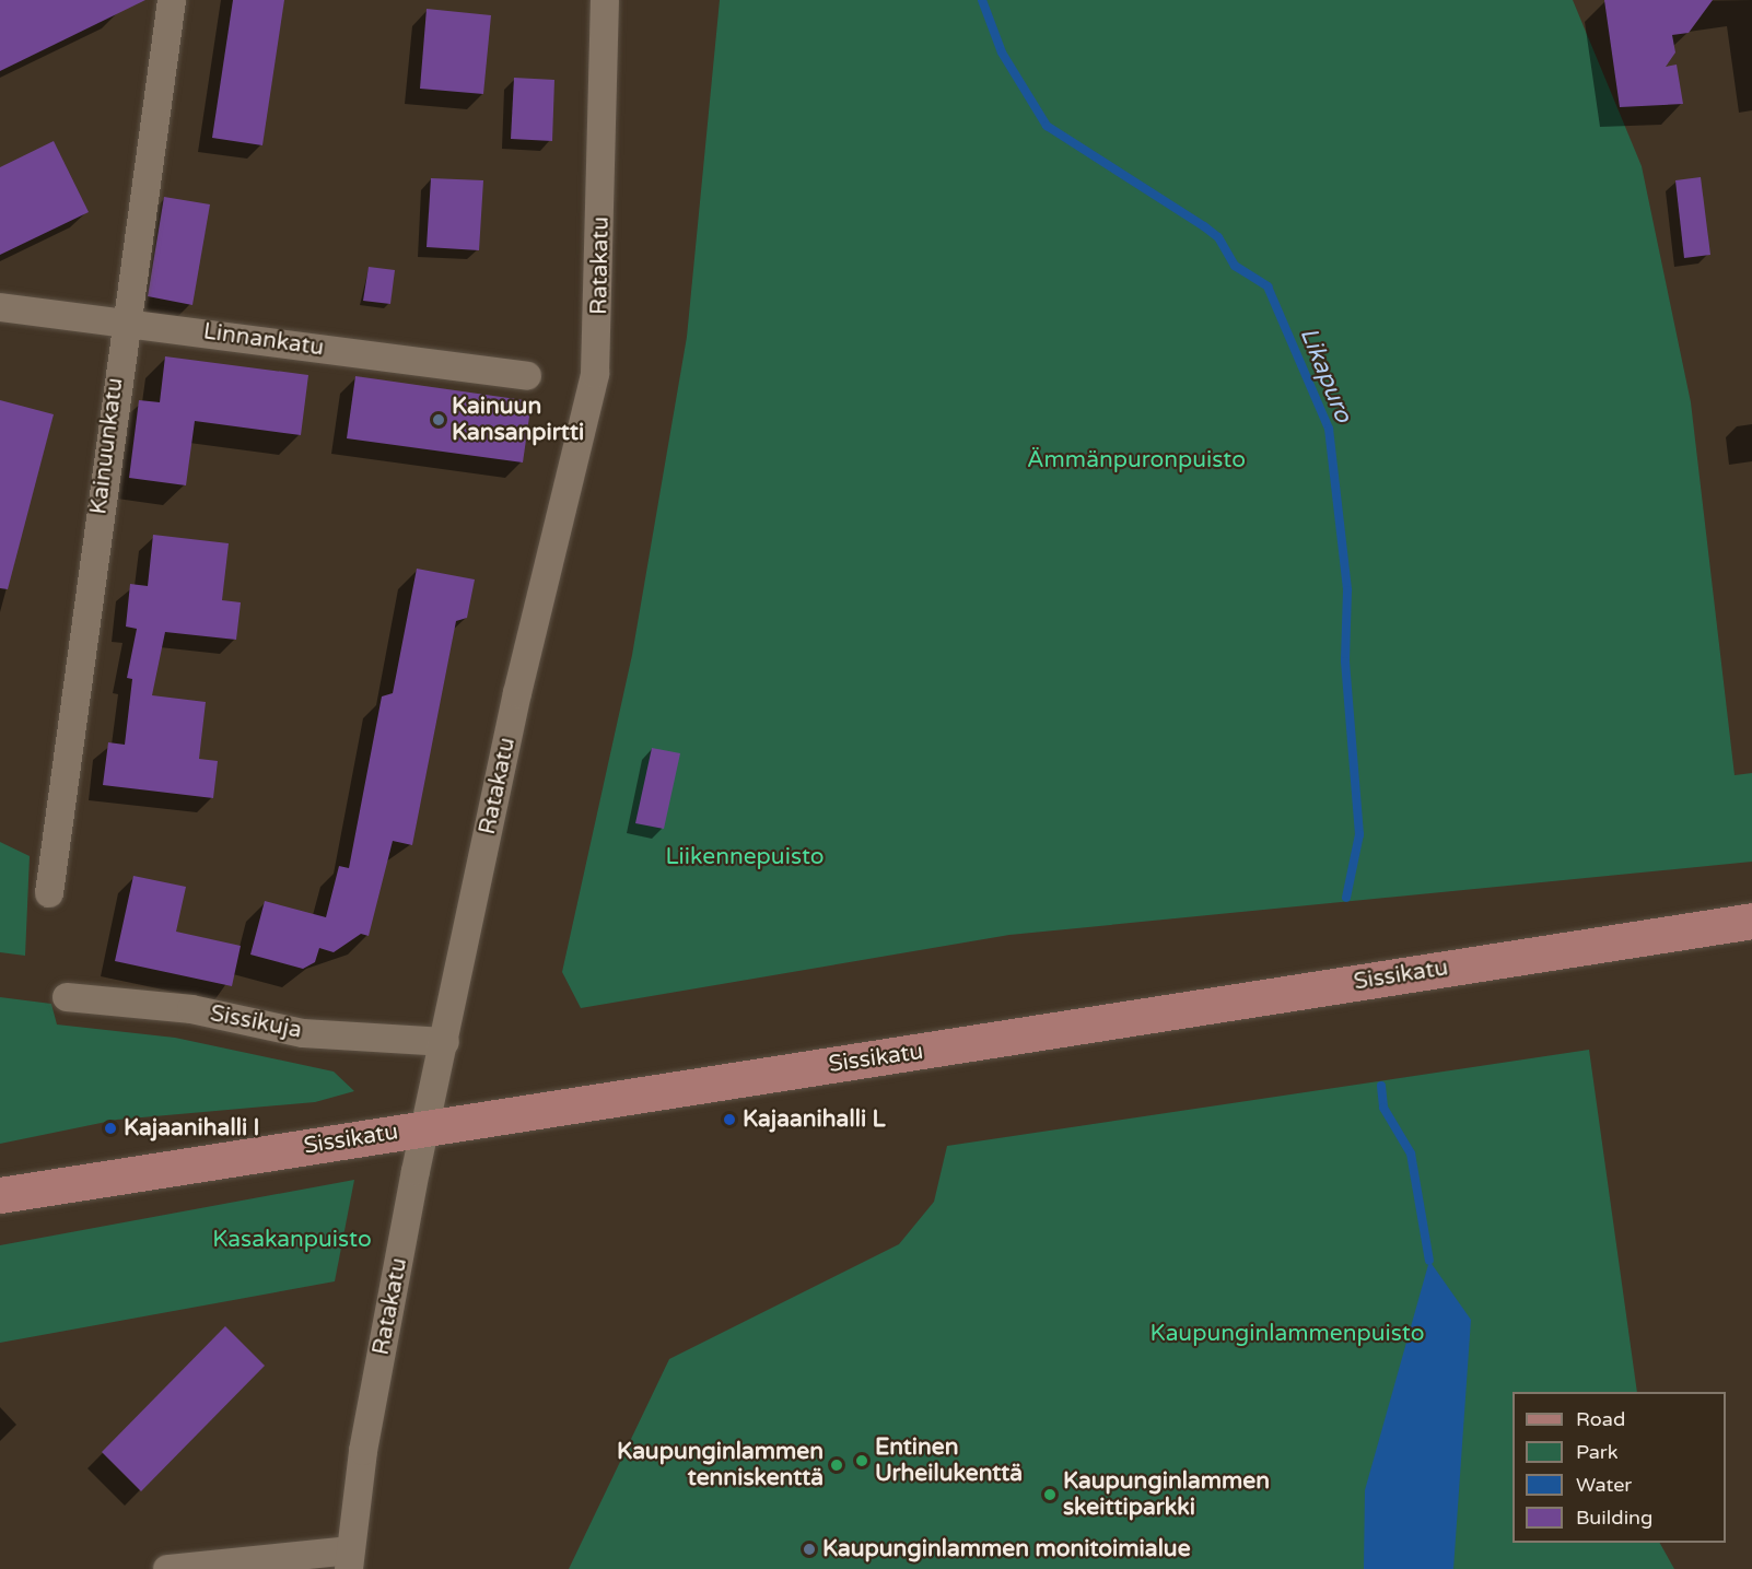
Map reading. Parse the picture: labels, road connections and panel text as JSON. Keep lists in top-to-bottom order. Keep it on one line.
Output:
{"streets":{"main road":["Sissikatu"],"street":["Ratakatu","Linnankatu","Kainuunkatu","Sissikuja"]},"crossings":[["Ratakatu","Sissikatu"],["Ratakatu","Sissikuja"],["Linnankatu","Kainuunkatu"]],"water":["Likapuro"],"parks":["Ämmänpuronpuisto","Liikennepuisto","Kasakanpuisto","Kaupunginlammenpuisto"],"places":["Kainuun Kansanpirtti","Kajaanihalli L","Kajaanihalli I","Entinen Urheilukenttä","Kaupunginlammen tenniskenttä","Kaupunginlammen skeittiparkki","Kaupunginlammen monitoimialue"],"legend":["Road","Park","Water","Building"]}
